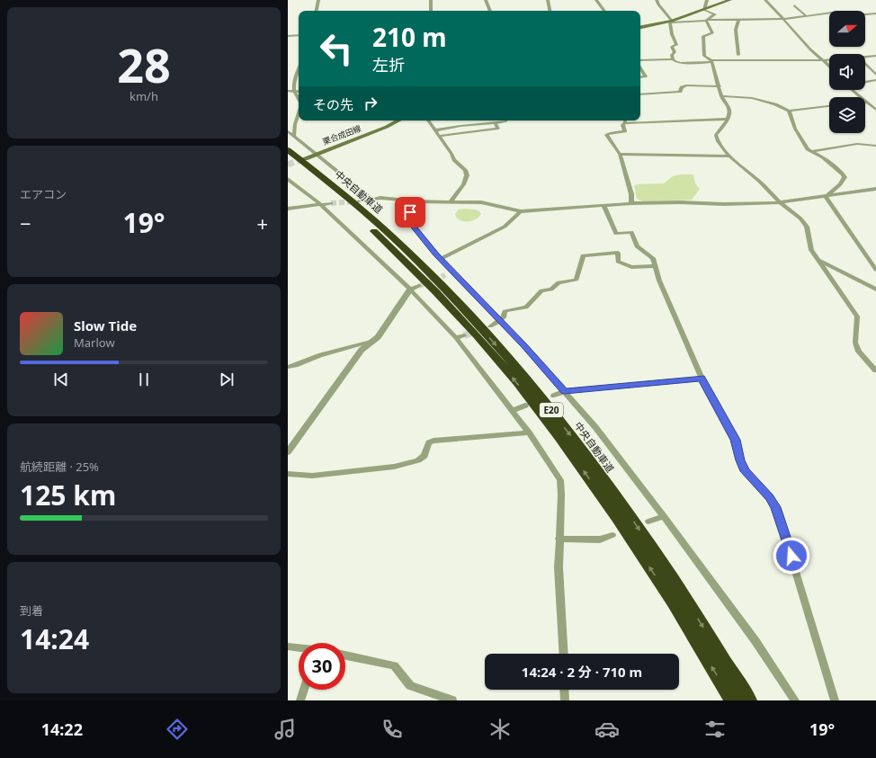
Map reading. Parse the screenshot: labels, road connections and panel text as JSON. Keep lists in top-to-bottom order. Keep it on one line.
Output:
{"streets":{"highway":["中央自動車道","E20"],"main road":["栗合成田線"]},"crossings":[["栗合成田線","中央自動車道"]],"north":"right","page":{"tile":[["28","km/h"],"エアコン",["航続距離 · 25%","125 km"],["到着","14:24"]],"turn":["210 m","左折"],"then":"その先","heat":["−","19°","+"],"song":["Slow Tide","Marlow"],"limit":"30","trip":"14:24 · 2 分 · 710 m","tabs":["14:22","19°"]}}
